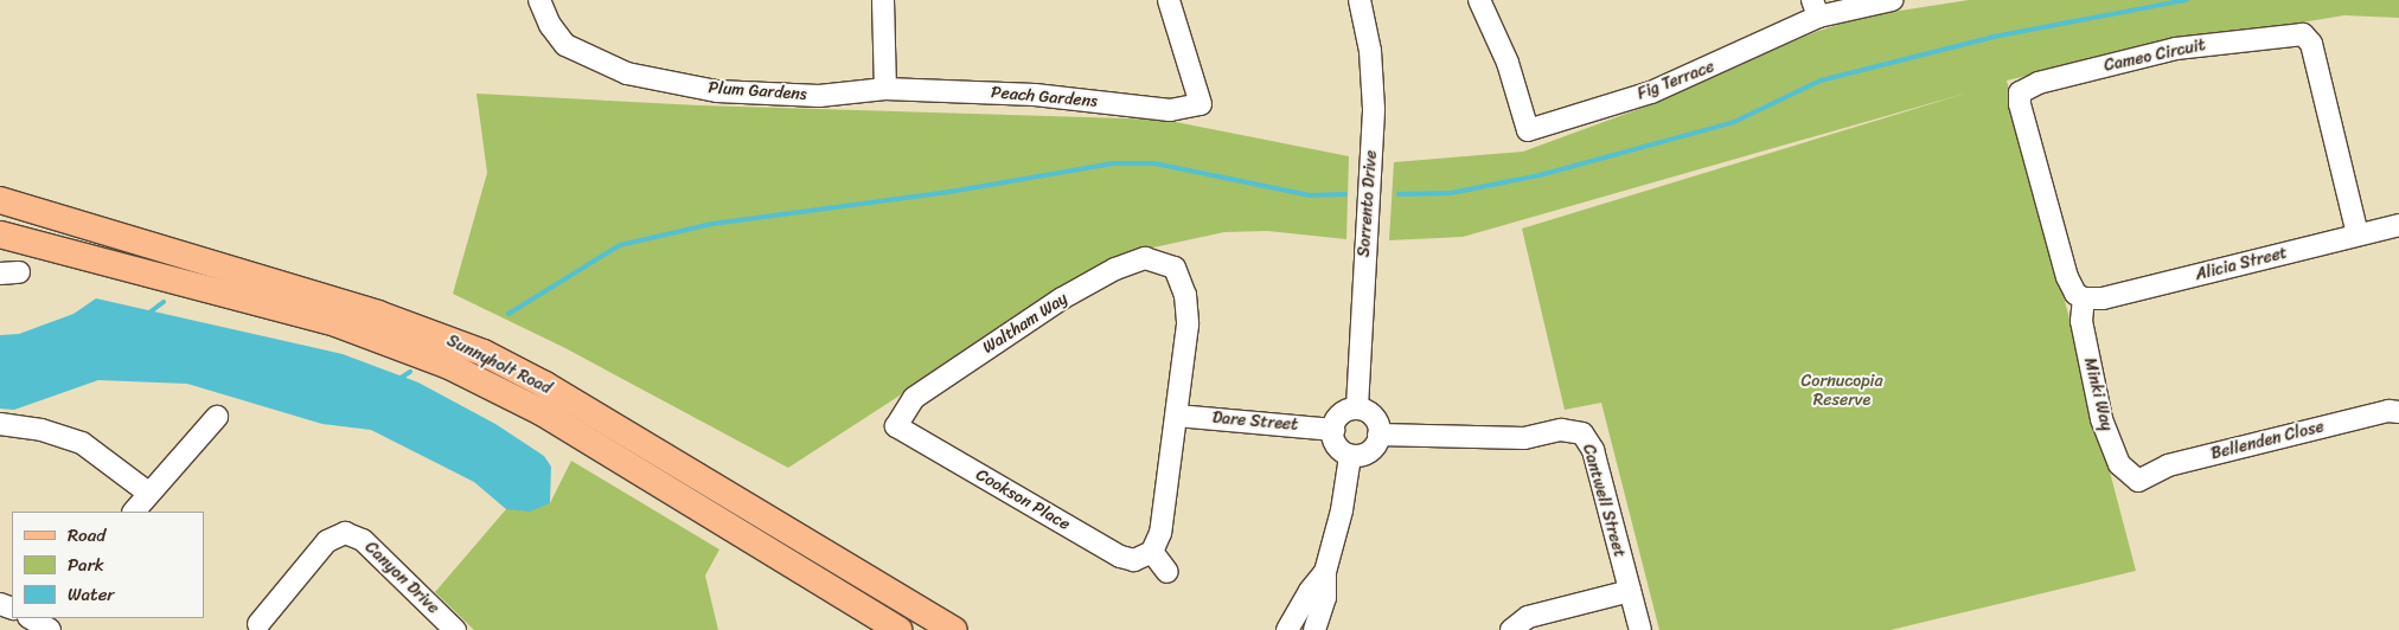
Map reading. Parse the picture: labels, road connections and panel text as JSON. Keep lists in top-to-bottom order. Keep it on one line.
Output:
{"streets":{"main road":["Sunnyholt Road"],"street":["Cameo Circuit","Fig Terrace","Plum Gardens","Peach Gardens","Sorrento Drive","Alicia Street","Waltham Way","Minki Way","Dare Street","Bellenden Close","Cookson Place","Cantwell Street","Canyon Drive"]},"crossings":[["Cameo Circuit","Alicia Street"],["Cameo Circuit","Minki Way"],["Plum Gardens","Peach Gardens"],["Sorrento Drive","Dare Street"],["Sorrento Drive","Cantwell Street"],["Alicia Street","Minki Way"],["Waltham Way","Dare Street"],["Waltham Way","Cookson Place"],["Minki Way","Bellenden Close"],["Dare Street","Cantwell Street"]],"parks":["Cornucopia Reserve"],"legend":["Road","Park","Water"]}
